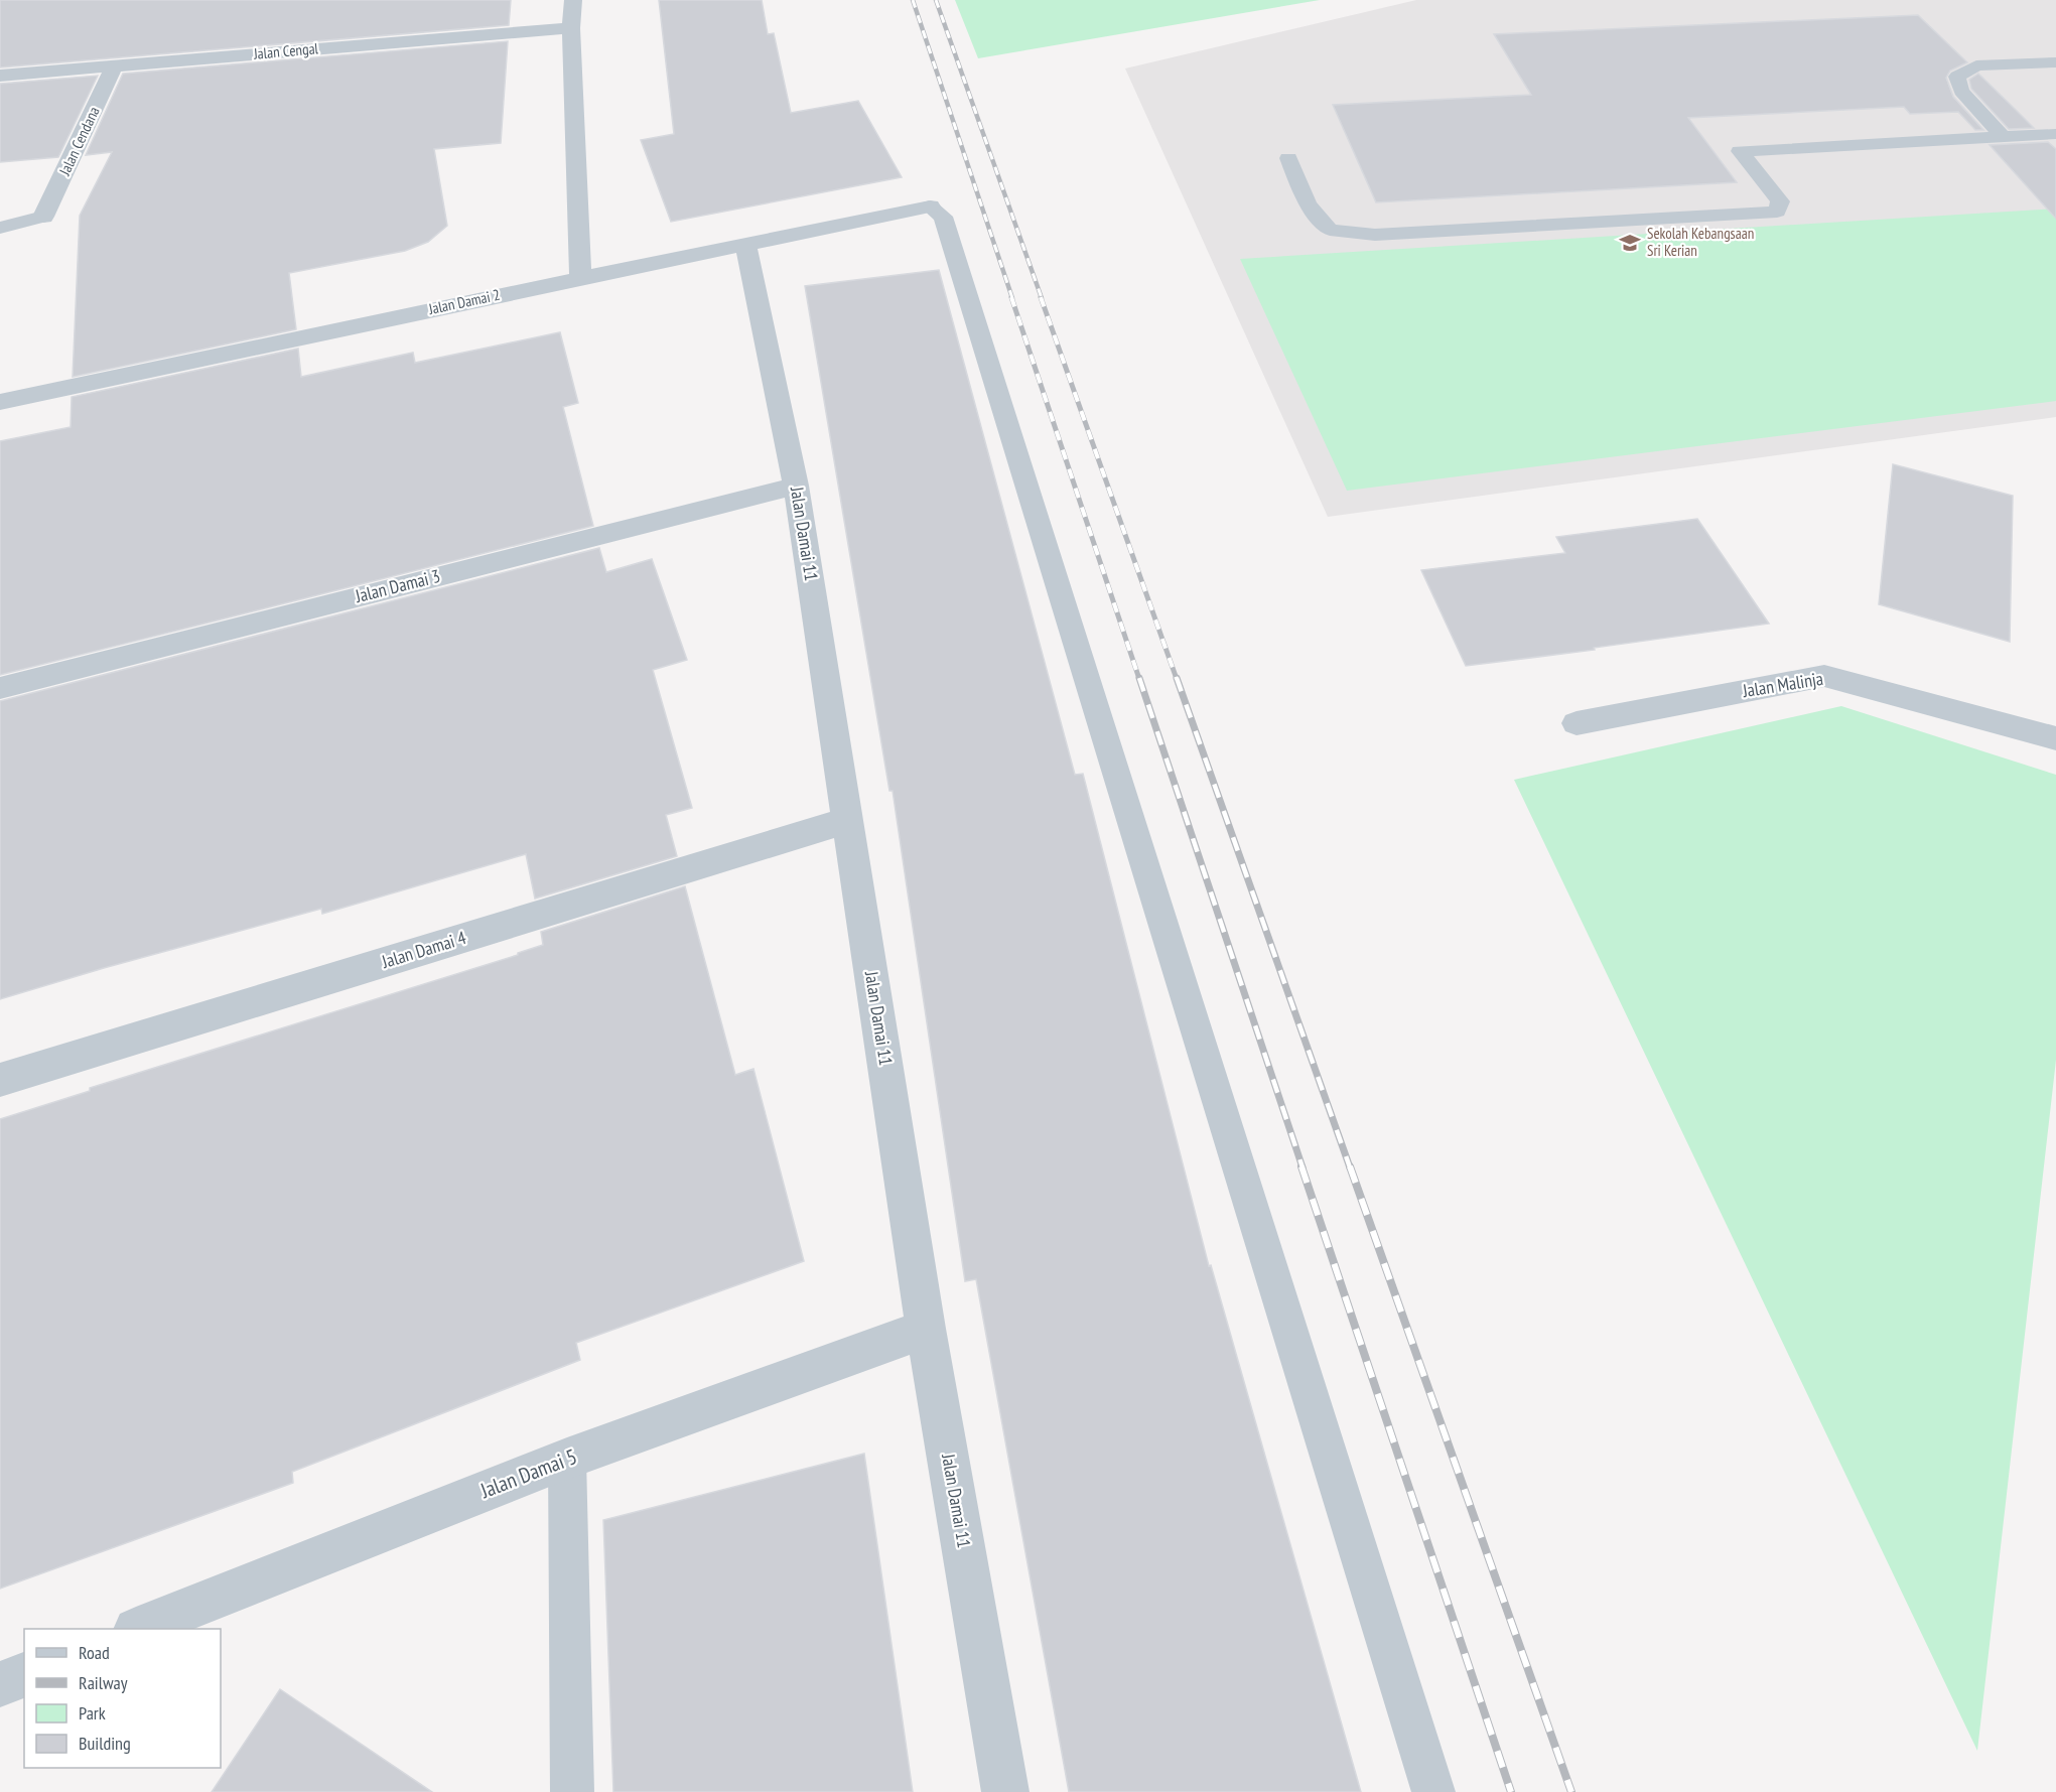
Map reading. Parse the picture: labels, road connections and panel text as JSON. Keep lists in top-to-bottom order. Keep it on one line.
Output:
{"streets":{"street":["Jalan Cengal","Jalan Cendana","Jalan Damai 2","Jalan Damai 11","Jalan Damai 3","Jalan Malinja","Jalan Damai 4","Jalan Damai 5"]},"crossings":[["Jalan Cengal","Jalan Cendana"],["Jalan Damai 2","Jalan Damai 11"],["Jalan Damai 11","Jalan Damai 3"],["Jalan Damai 11","Jalan Damai 4"],["Jalan Damai 11","Jalan Damai 5"]],"places":{"school or university":["Sekolah Kebangsaan Sri Kerian"]},"legend":["Road","Railway","Park","Building"]}
